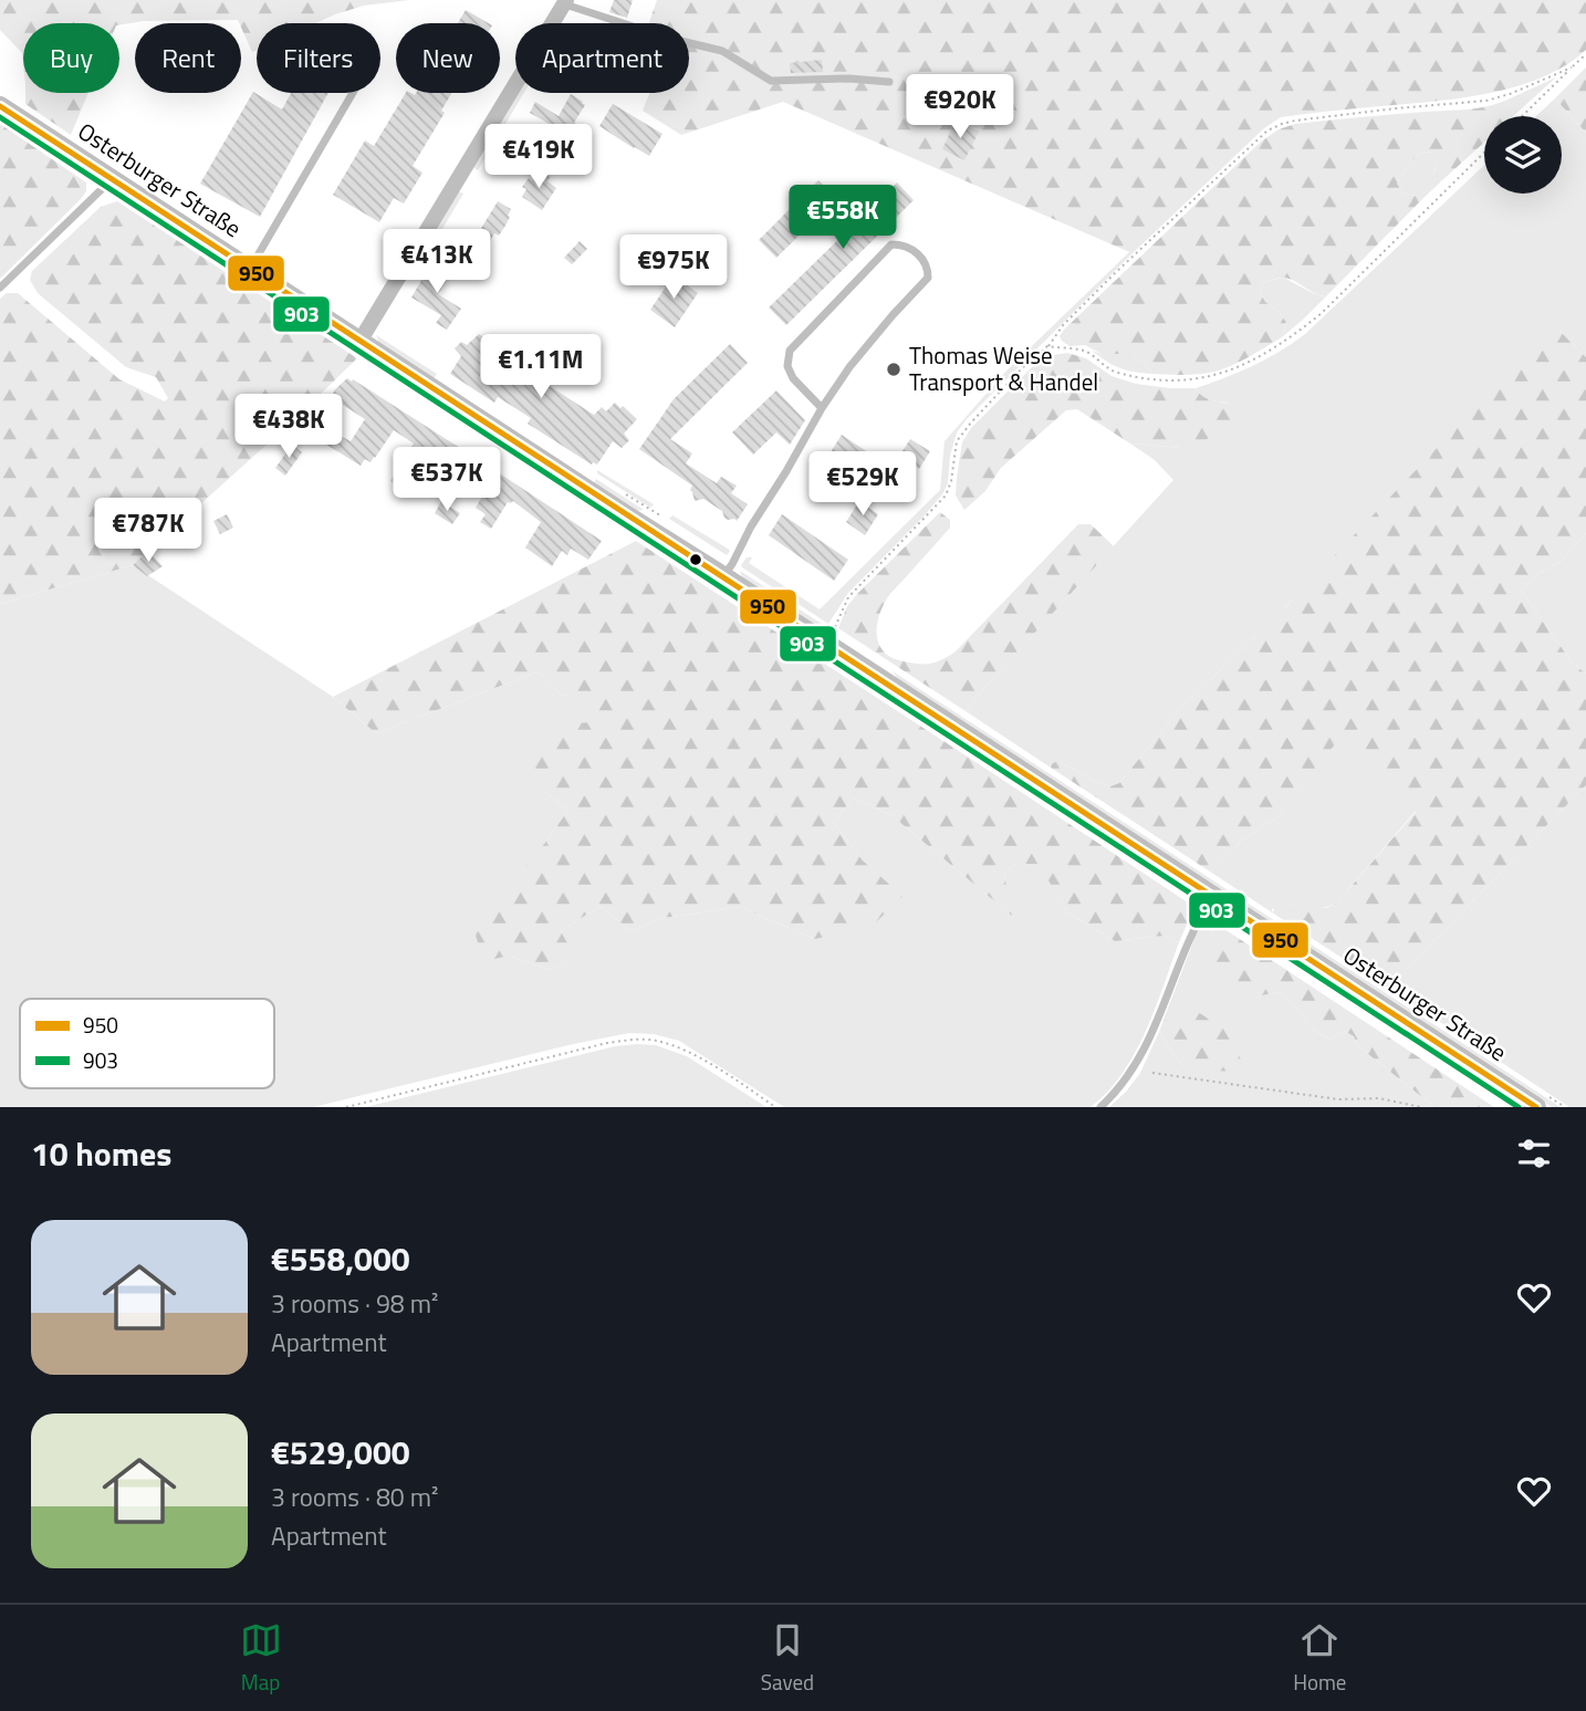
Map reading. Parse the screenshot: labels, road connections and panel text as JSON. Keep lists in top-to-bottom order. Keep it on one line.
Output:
{"streets":{"street":["Osterburger Straße"]},"places":["Thomas Weise Transport & Handel"],"lines":["transit line 950","transit line 903"],"legend":["950","903"],"page":{"chip":["Buy","Rent","Filters","New","Apartment"],"price":["€920K","€419K","€558K","€413K","€975K","€1.11M","€438K","€537K","€529K","€787K"],"heading":"10 homes","list":[{"name":"€558,000","note":"3 rooms · 98 m² · Apartment"},{"name":"€529,000","note":"3 rooms · 80 m² · Apartment"}],"tabs":["Map","Saved","Home"]}}
